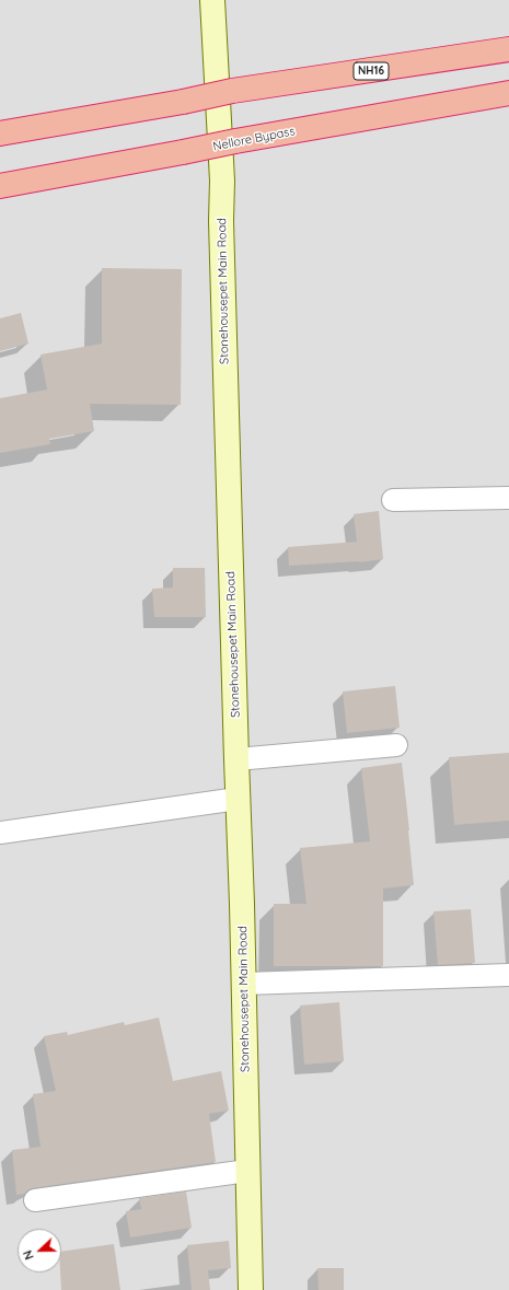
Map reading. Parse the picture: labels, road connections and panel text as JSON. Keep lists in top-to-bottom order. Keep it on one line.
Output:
{"streets":{"highway":["NH16","Nellore Bypass"],"main road":["Stonehousepet Main Road"]},"north":"left"}
